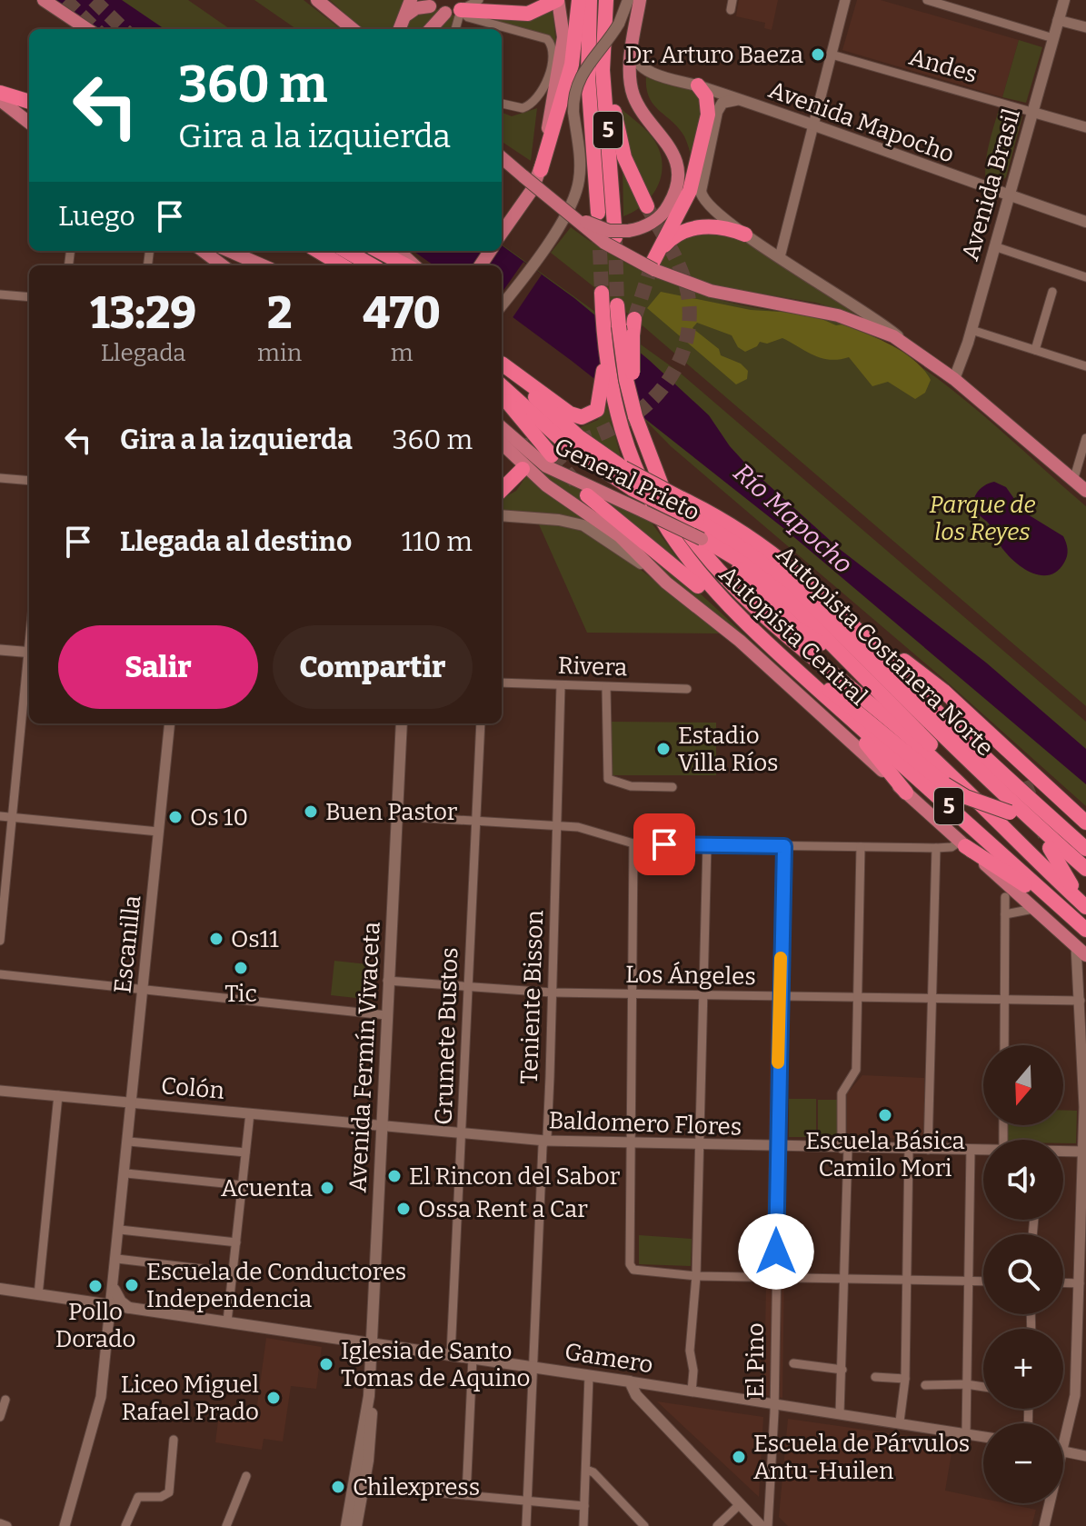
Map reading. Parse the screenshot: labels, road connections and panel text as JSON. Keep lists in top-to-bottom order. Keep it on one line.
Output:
{"streets":{"highway":["5","Autopista Central","Autopista Costanera Norte"],"main road":["Avenida Mapocho","Avenida Brasil","General Prieto","Avenida Fermín Vivaceta","Gamero"],"street":["Andes","Rivera","Escanilla","Los Ángeles","Teniente Bisson","Grumete Bustos","Colón","Baldomero Flores","El Pino"]},"crossings":[["Andes","Avenida Brasil"],["Avenida Mapocho","Avenida Brasil"],["Rivera","Teniente Bisson"],["Escanilla","Colón"],["Escanilla","Gamero"],["Los Ángeles","Teniente Bisson"],["Los Ángeles","Grumete Bustos"],["Los Ángeles","Avenida Fermín Vivaceta"],["Los Ángeles","El Pino"],["Teniente Bisson","Baldomero Flores"],["Teniente Bisson","Gamero"],["Grumete Bustos","Baldomero Flores"],["Grumete Bustos","Gamero"],["Avenida Fermín Vivaceta","Colón"],["Avenida Fermín Vivaceta","Baldomero Flores"],["Avenida Fermín Vivaceta","Gamero"],["Colón","Baldomero Flores"],["Baldomero Flores","El Pino"],["Gamero","El Pino"]],"water":["Río Mapocho"],"parks":["Parque de los Reyes"],"places":["Dr. Arturo Baeza","Estadio Villa Ríos","Buen Pastor","Os 10","Os11","Tic","Escuela Básica Camilo Mori","El Rincon del Sabor","Acuenta","Ossa Rent a Car","Escuela de Conductores Independencia","Pollo Dorado","Iglesia de Santo Tomas de Aquino","Liceo Miguel Rafael Prado","Escuela de Párvulos Antu-Huilen","Chilexpress"],"north":"bottom","page":{"turn":["360 m","Gira a la izquierda"],"then":"Luego","eta":["13:29","Llegada","2","min","470","m"],"list":[{"name":"Gira a la izquierda","value":"360 m"},{"name":"Llegada al destino","value":"110 m"}],"buttons":["Salir","Compartir"],"map_buttons":["+","−"]}}
